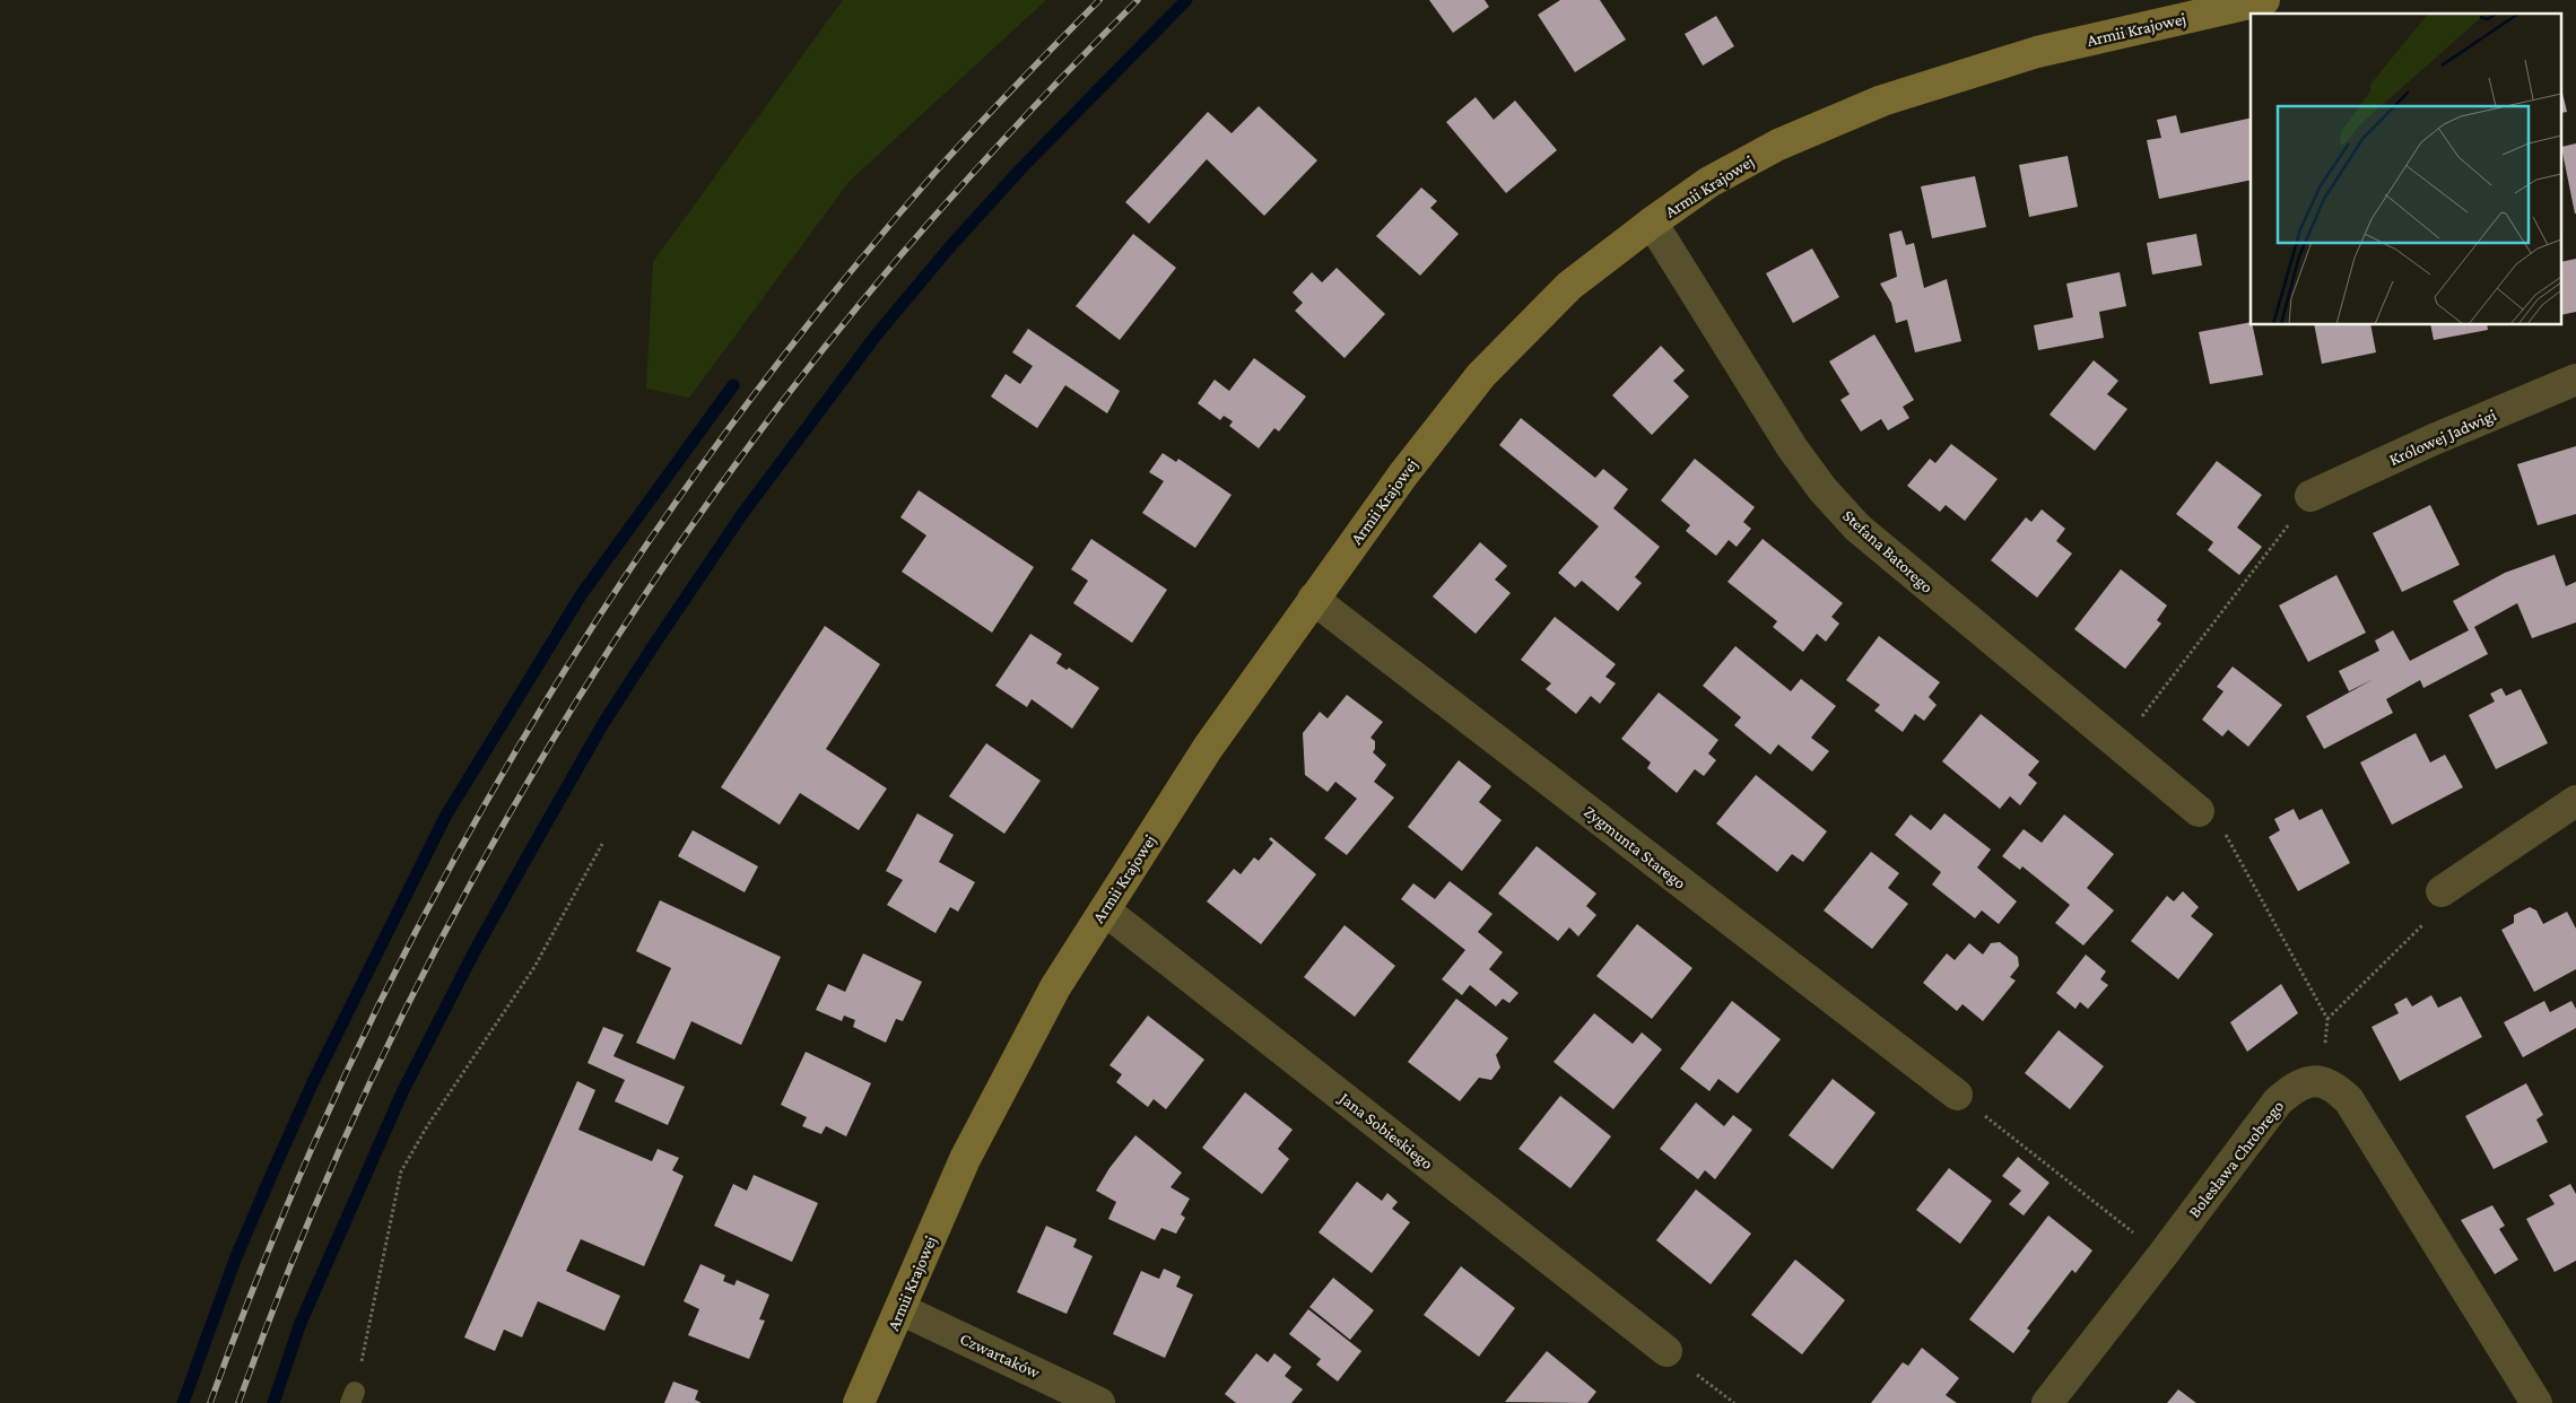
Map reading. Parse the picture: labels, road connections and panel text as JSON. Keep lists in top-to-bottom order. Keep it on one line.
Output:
{"streets":{"street":["Armii Krajowej","Królowej Jadwigi","Stefana Batorego","Zygmunta Starego","Jana Sobieskiego","Bolesława Chrobrego","Czwartaków"]},"crossings":[["Armii Krajowej","Stefana Batorego"],["Armii Krajowej","Zygmunta Starego"],["Armii Krajowej","Jana Sobieskiego"],["Armii Krajowej","Czwartaków"]]}
